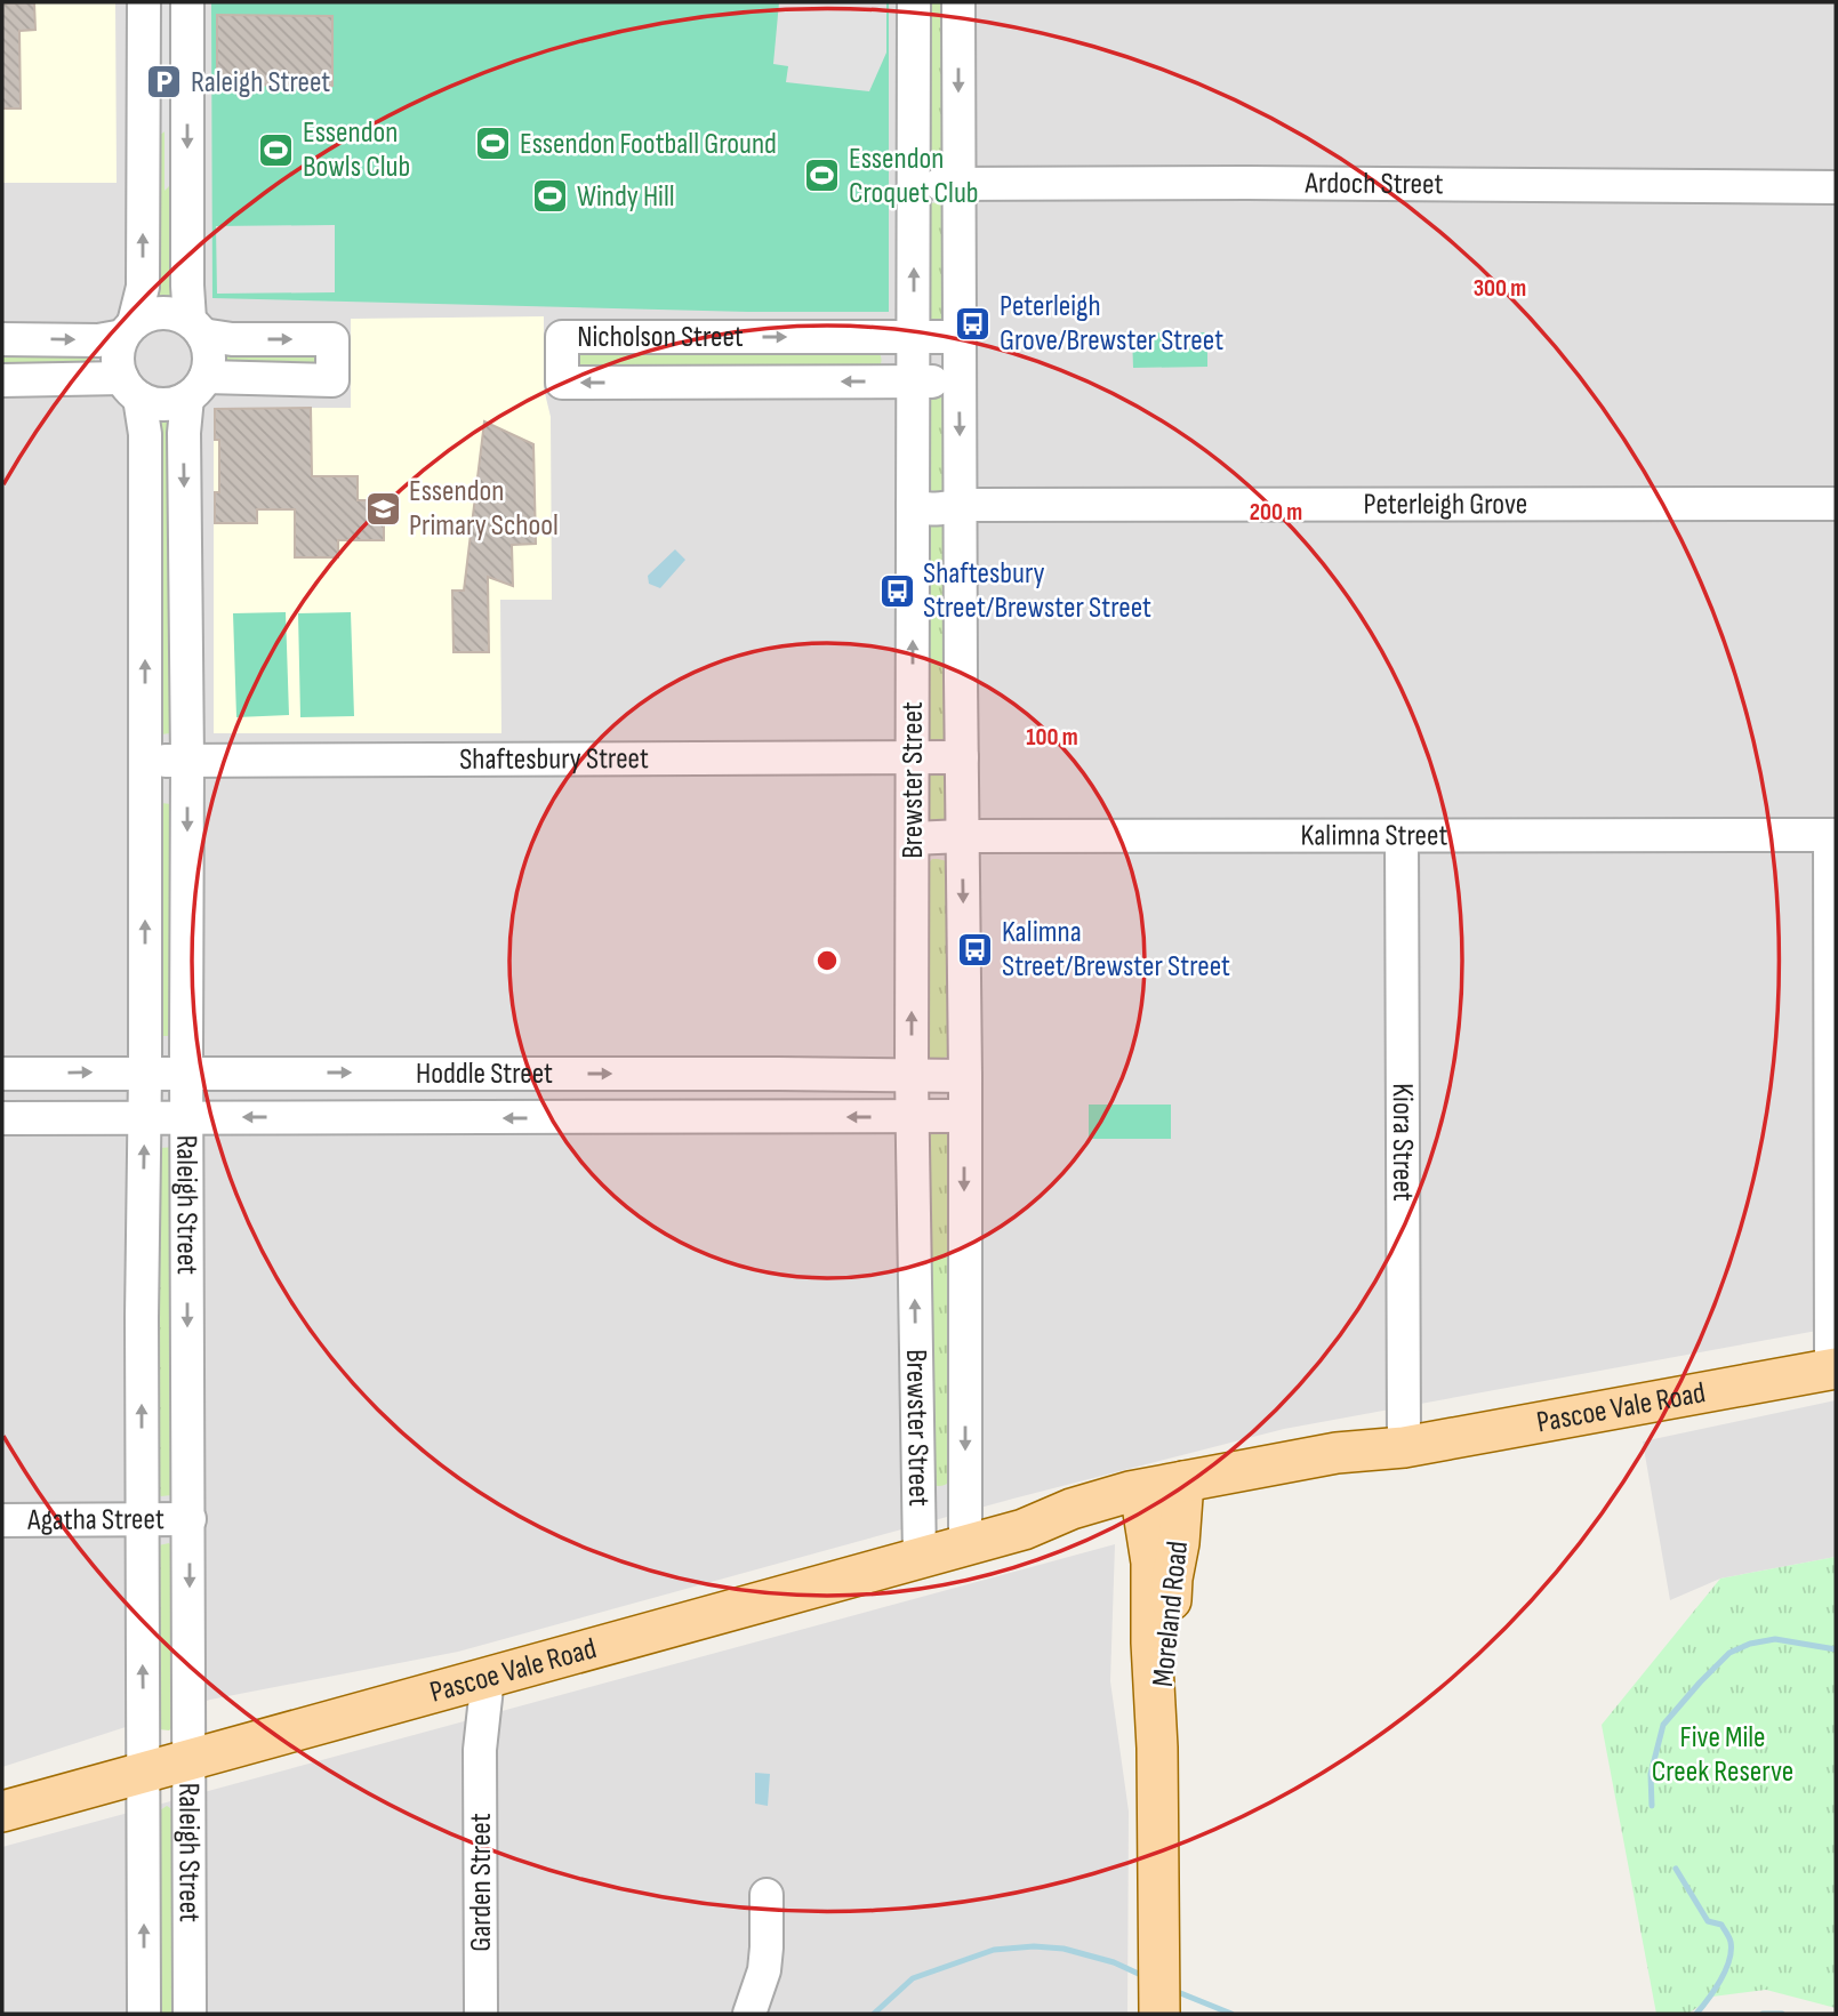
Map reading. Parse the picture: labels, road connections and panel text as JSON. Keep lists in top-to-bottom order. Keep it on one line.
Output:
{"streets":{"main road":["Pascoe Vale Road","Moreland Road"],"street":["Ardoch Street","Nicholson Street","Peterleigh Grove","Shaftesbury Street","Brewster Street","Kalimna Street","Hoddle Street","Kiora Street","Raleigh Street","Agatha Street","Garden Street"]},"crossings":[["Ardoch Street","Brewster Street"],["Nicholson Street","Brewster Street"],["Peterleigh Grove","Brewster Street"],["Shaftesbury Street","Brewster Street"],["Shaftesbury Street","Raleigh Street"],["Brewster Street","Kalimna Street"],["Brewster Street","Hoddle Street"],["Brewster Street","Pascoe Vale Road"],["Kalimna Street","Kiora Street"],["Hoddle Street","Raleigh Street"],["Kiora Street","Pascoe Vale Road"],["Raleigh Street","Pascoe Vale Road"],["Raleigh Street","Agatha Street"],["Pascoe Vale Road","Moreland Road"],["Pascoe Vale Road","Garden Street"]],"parks":["Five Mile Creek Reserve"],"places":{"parking":["Raleigh Street"],"sports":["Essendon Football Ground","Essendon Bowls Club","Essendon Croquet Club","Windy Hill"],"bus stop":["Peterleigh Grove/Brewster Street","Shaftesbury Street/Brewster Street","Kalimna Street/Brewster Street"],"school or university":["Essendon Primary School"]},"rings":["300 m","200 m","100 m"]}
